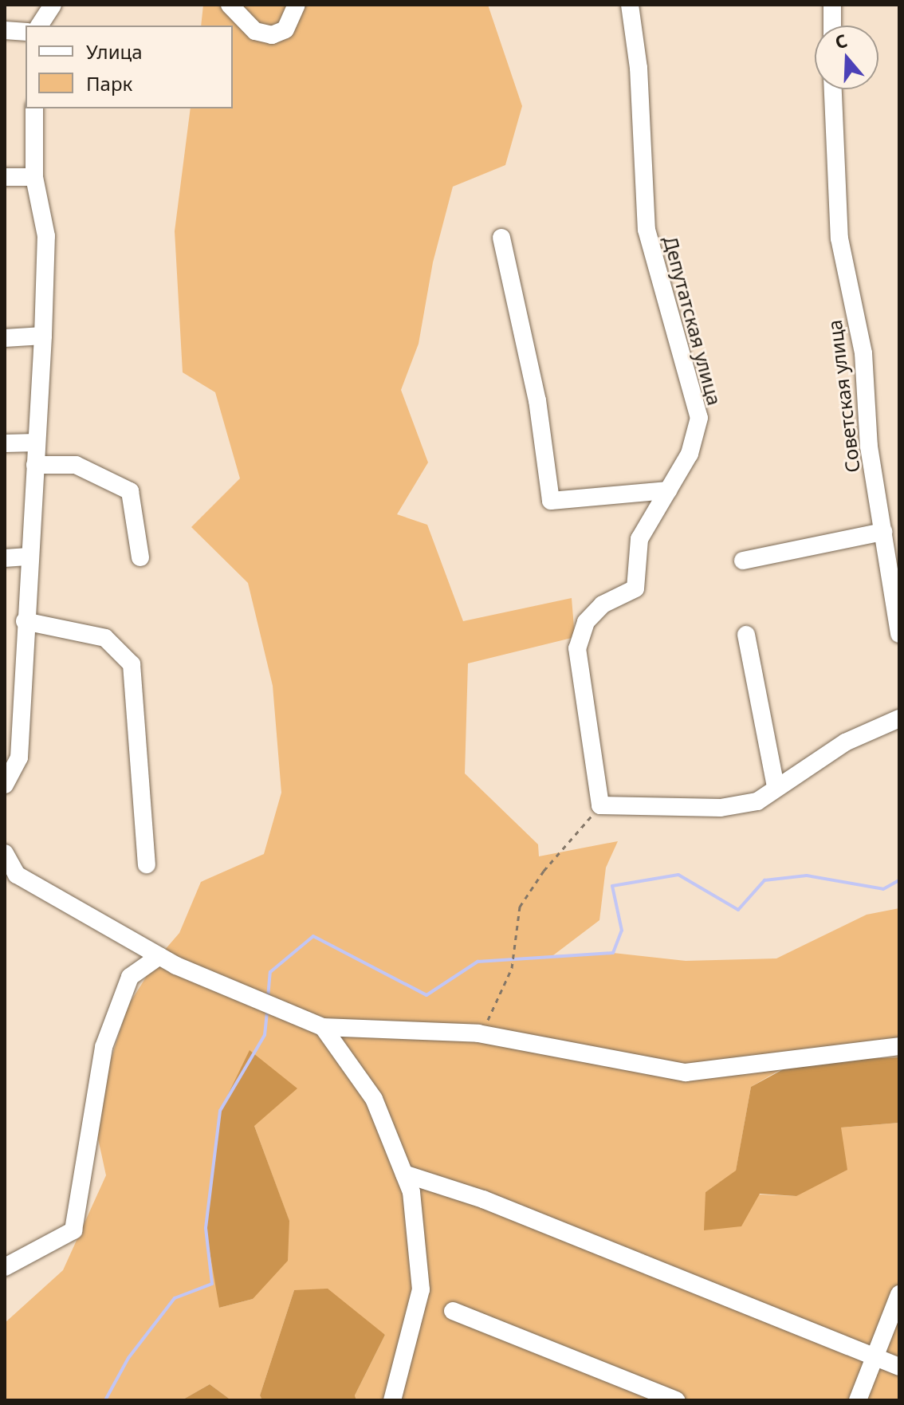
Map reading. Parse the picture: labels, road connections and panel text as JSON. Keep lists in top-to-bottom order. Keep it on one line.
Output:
{"streets":{"street":["Депутатская улица","Советская улица"]},"legend":["Улица","Парк"],"north":"top"}
